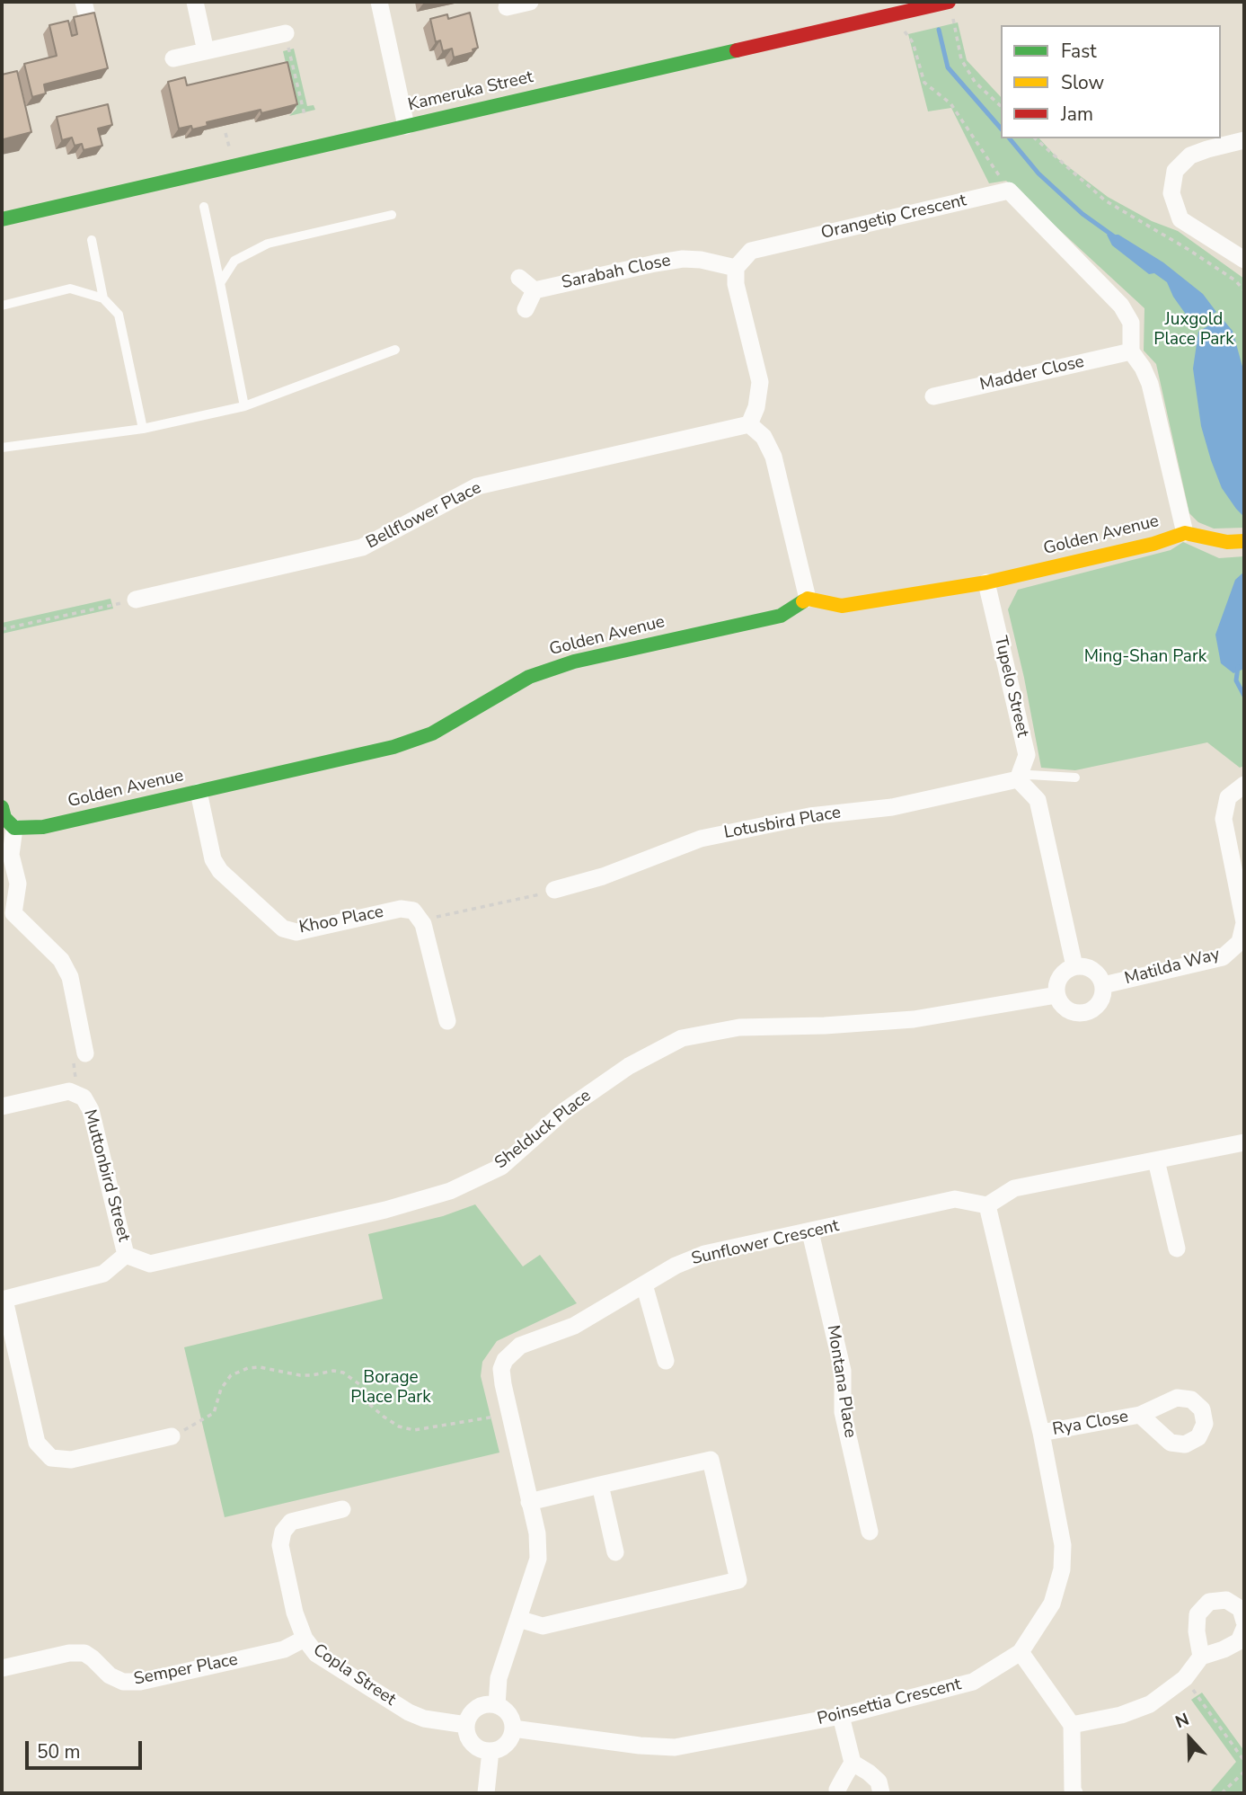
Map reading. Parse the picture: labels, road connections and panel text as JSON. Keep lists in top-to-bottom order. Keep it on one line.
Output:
{"streets":{"street":["Kameruka Street","Orangetip Crescent","Sarabah Close","Madder Close","Bellflower Place","Golden Avenue","Tupelo Street","Lotusbird Place","Khoo Place","Matilda Way","Shelduck Place","Muttonbird Street","Sunflower Crescent","Montana Place","Rya Close","Semper Place","Copla Street","Poinsettia Crescent"]},"crossings":[["Orangetip Crescent","Sarabah Close"],["Golden Avenue","Tupelo Street"],["Golden Avenue","Khoo Place"],["Tupelo Street","Lotusbird Place"],["Matilda Way","Shelduck Place"],["Shelduck Place","Muttonbird Street"],["Sunflower Crescent","Montana Place"],["Sunflower Crescent","Copla Street"],["Sunflower Crescent","Poinsettia Crescent"],["Rya Close","Poinsettia Crescent"],["Semper Place","Copla Street"],["Copla Street","Poinsettia Crescent"]],"parks":["Juxgold Place Park","Ming-Shan Park","Borage Place Park"],"legend":["Fast","Slow","Jam"],"scale_bar":"50 m","north":"top"}
